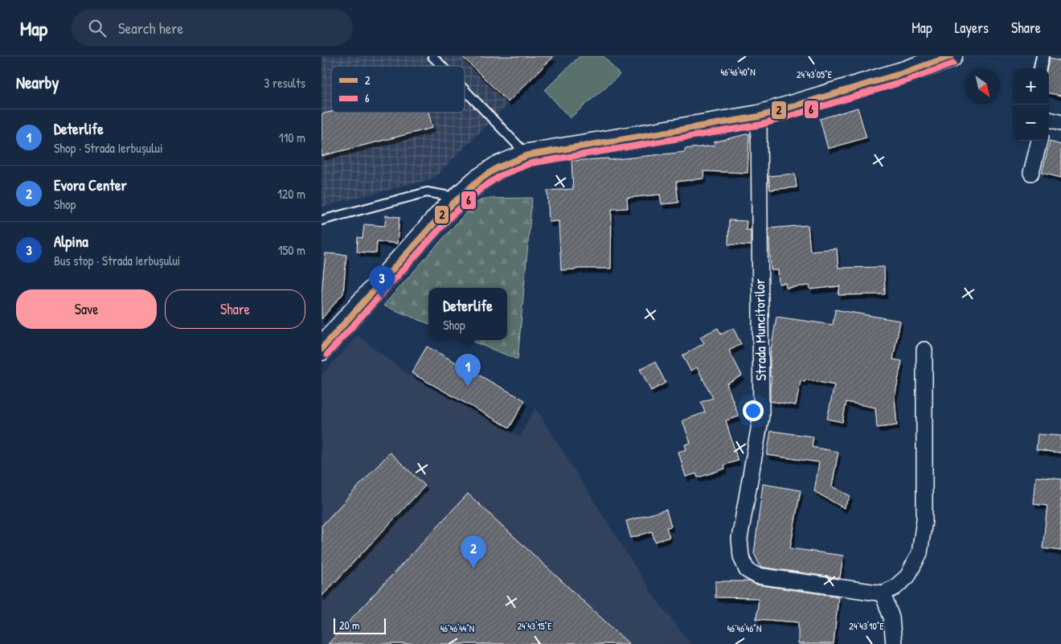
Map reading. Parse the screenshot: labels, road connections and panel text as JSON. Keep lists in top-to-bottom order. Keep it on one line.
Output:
{"streets":{"street":["Strada Muncitorilor"]},"lines":["transit line 2","transit line 6"],"legend":["2","6"],"scale_bar":"20 m","north":"bottom right","page":{"header":"Map","search":"Search here","nav":["Map","Layers","Share"],"heading":["Nearby","3 results"],"map_buttons":["+","−"],"list":[{"mark":"1","name":"Deterlife","note":"Shop · Strada Ierbușului","value":"110 m"},{"mark":"2","name":"Evora Center","note":"Shop","value":"120 m"},{"mark":"3","name":"Alpina","note":"Bus stop · Strada Ierbușului","value":"150 m"}],"pins":["3","1","2"],"buttons":["Save","Share"],"popup":["Deterlife","Shop"],"scale":"20 m"},"coordinates":["46°46'40\"N","24°43'05\"E","24°43'15\"E","24°43'10\"E","46°46'44\"N","46°46'46\"N"]}
